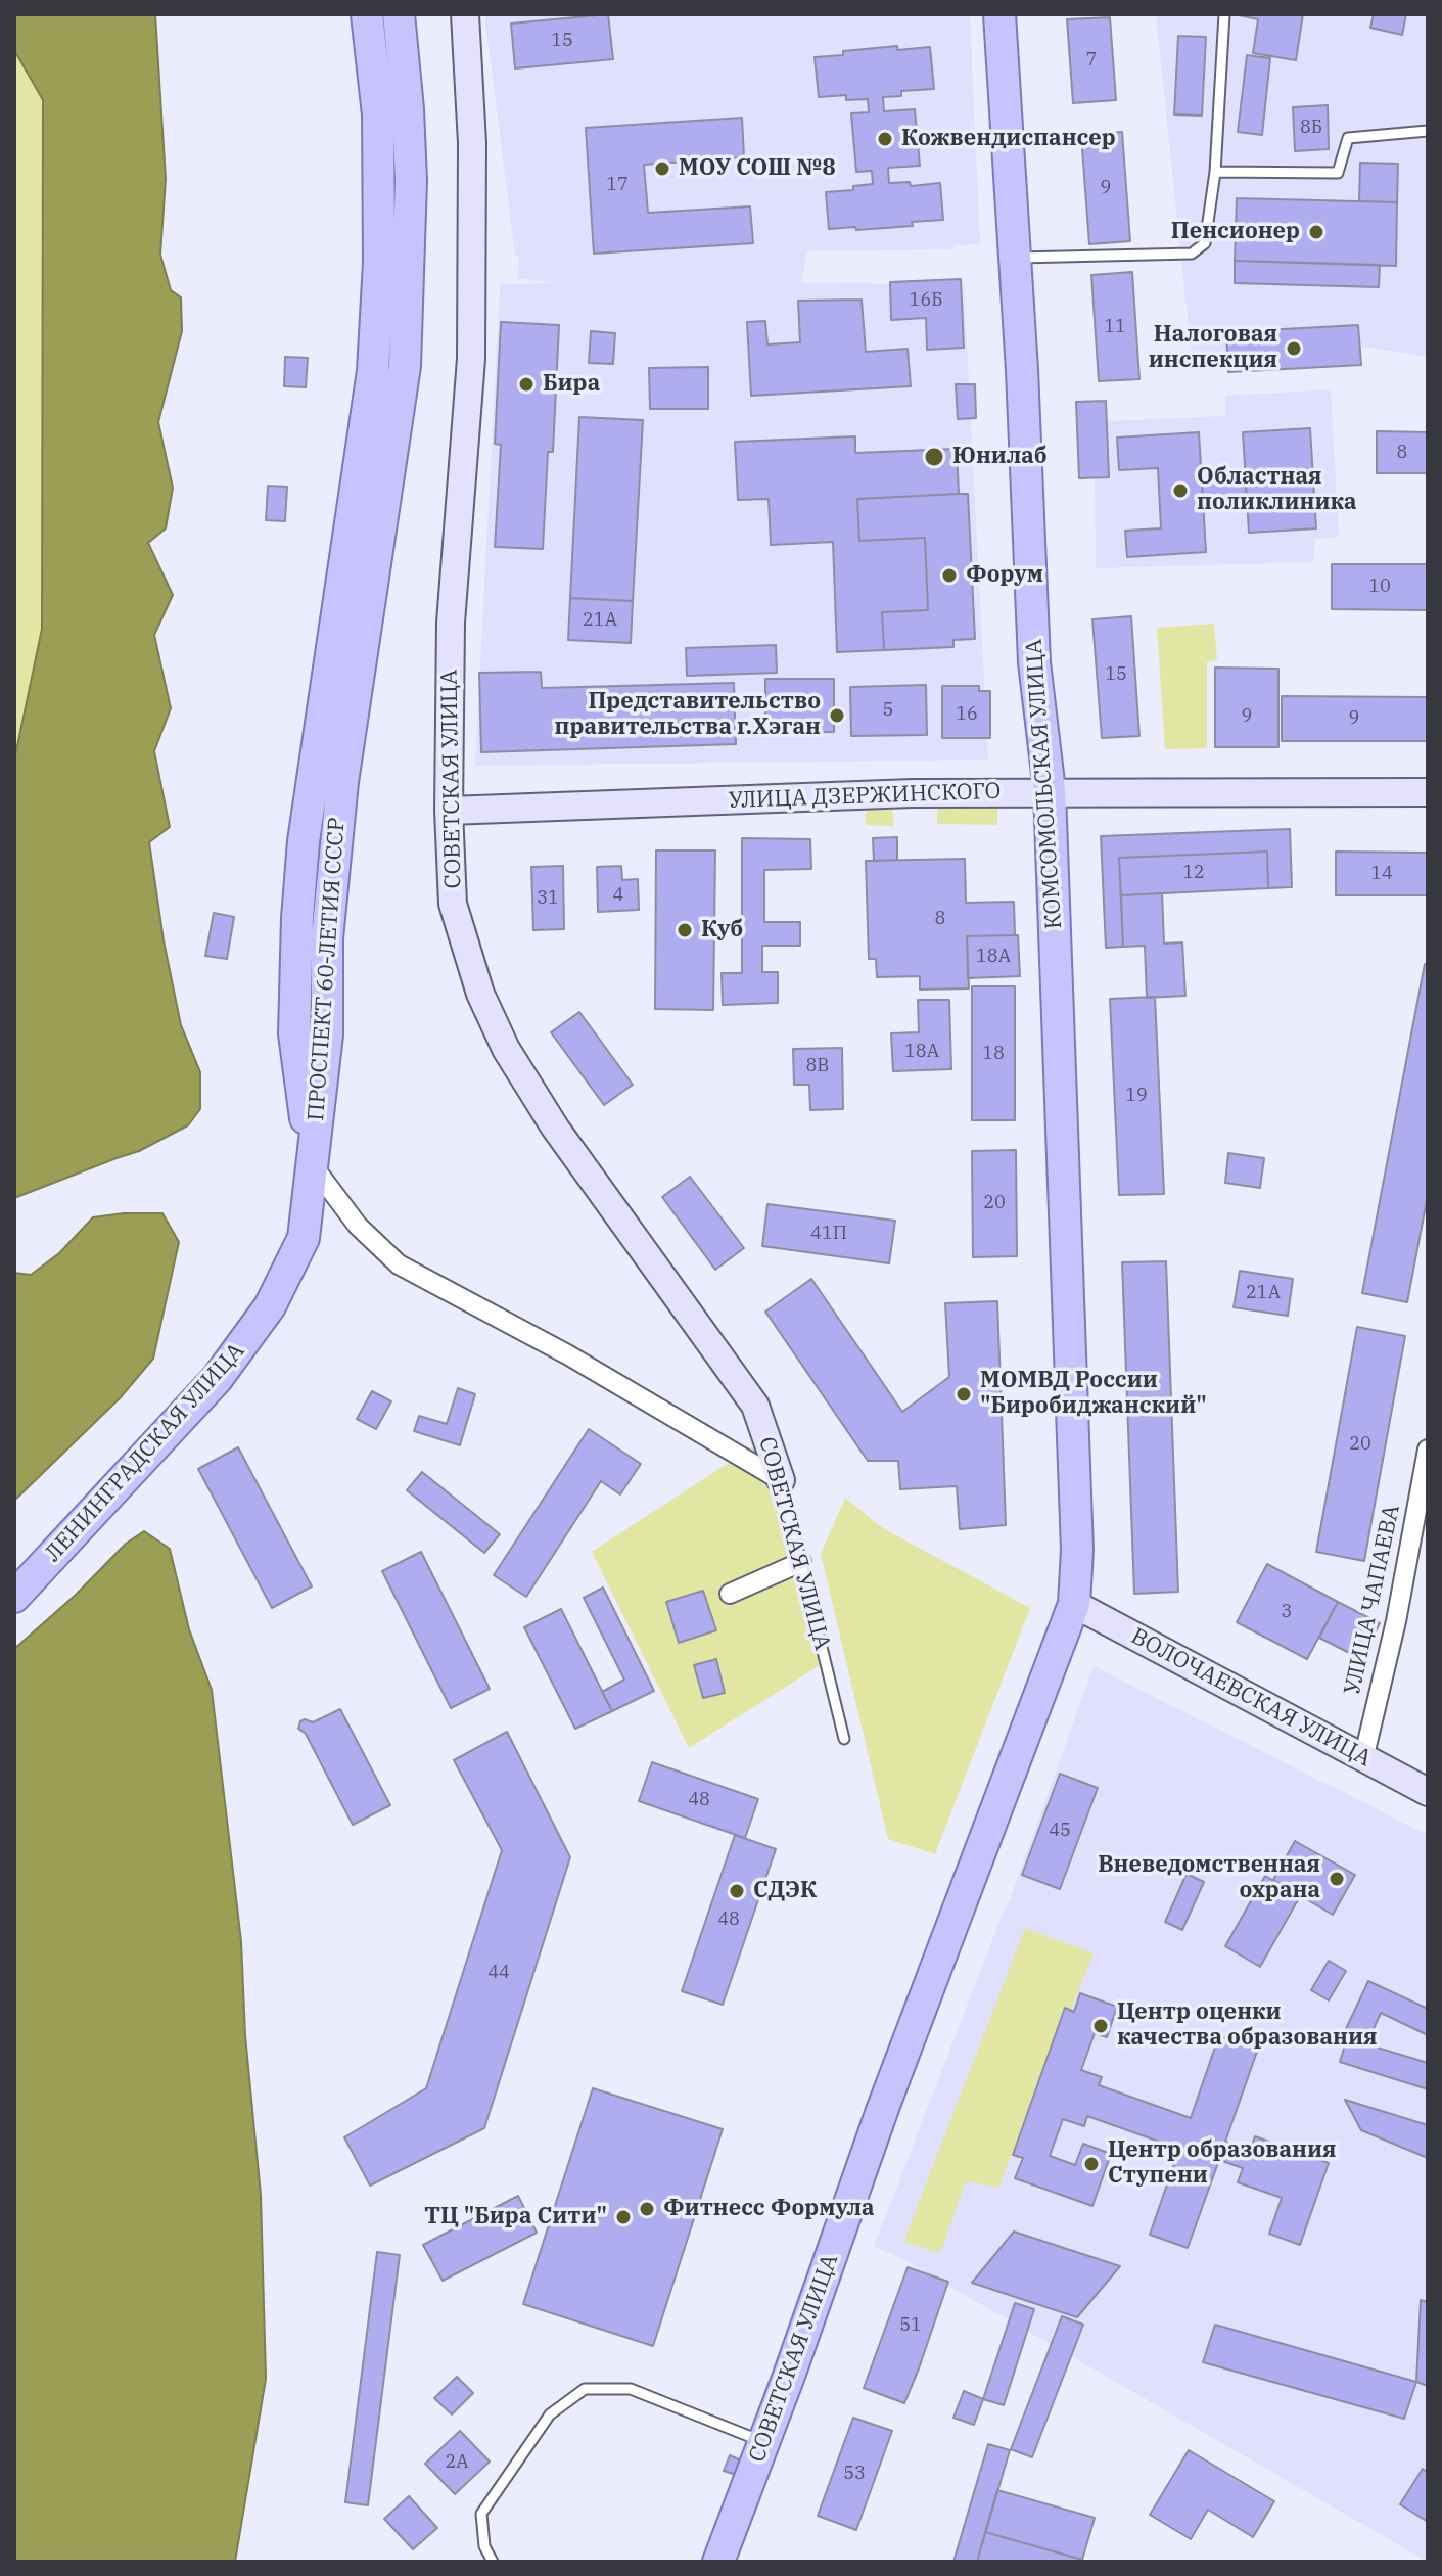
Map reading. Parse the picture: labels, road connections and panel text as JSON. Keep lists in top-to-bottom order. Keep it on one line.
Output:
{"streets":{"main road":["СОВЕТСКАЯ УЛИЦА","КОМСОМОЛЬСКАЯ УЛИЦА","УЛИЦА ДЗЕРЖИНСКОГО","ПРОСПЕКТ 60-ЛЕТИЯ СССР","ЛЕНИНГРАДСКАЯ УЛИЦА","ВОЛОЧАЕВСКАЯ УЛИЦА"],"street":["УЛИЦА ЧАПАЕВА"]},"crossings":[["СОВЕТСКАЯ УЛИЦА","КОМСОМОЛЬСКАЯ УЛИЦА"],["СОВЕТСКАЯ УЛИЦА","УЛИЦА ДЗЕРЖИНСКОГО"],["СОВЕТСКАЯ УЛИЦА","ВОЛОЧАЕВСКАЯ УЛИЦА"],["КОМСОМОЛЬСКАЯ УЛИЦА","УЛИЦА ДЗЕРЖИНСКОГО"],["КОМСОМОЛЬСКАЯ УЛИЦА","ВОЛОЧАЕВСКАЯ УЛИЦА"],["ПРОСПЕКТ 60-ЛЕТИЯ СССР","ЛЕНИНГРАДСКАЯ УЛИЦА"],["УЛИЦА ЧАПАЕВА","ВОЛОЧАЕВСКАЯ УЛИЦА"]],"places":["Кожвендиспансер","МОУ СОШ №8","Пенсионер","Налоговая инспекция","Бира","Юнилаб","Областная поликлиника","Форум","Представительство правительства г.Хэган","Куб","МОМВД России \"Биробиджанский\"","Вневедомственная охрана","СДЭК","Центр оценки качества образования","Центр образования Ступени","Фитнесс Формула","ТЦ \"Бира Сити\""],"house_numbers":["15","7","8Б","17","9","16Б","11","8","10","21А","15","5","16","9","9","12","14","4","31","8","18А","18А","18","8В","19","20","41П","21А","20","3","48","45","48","44","51","2А","53"]}
